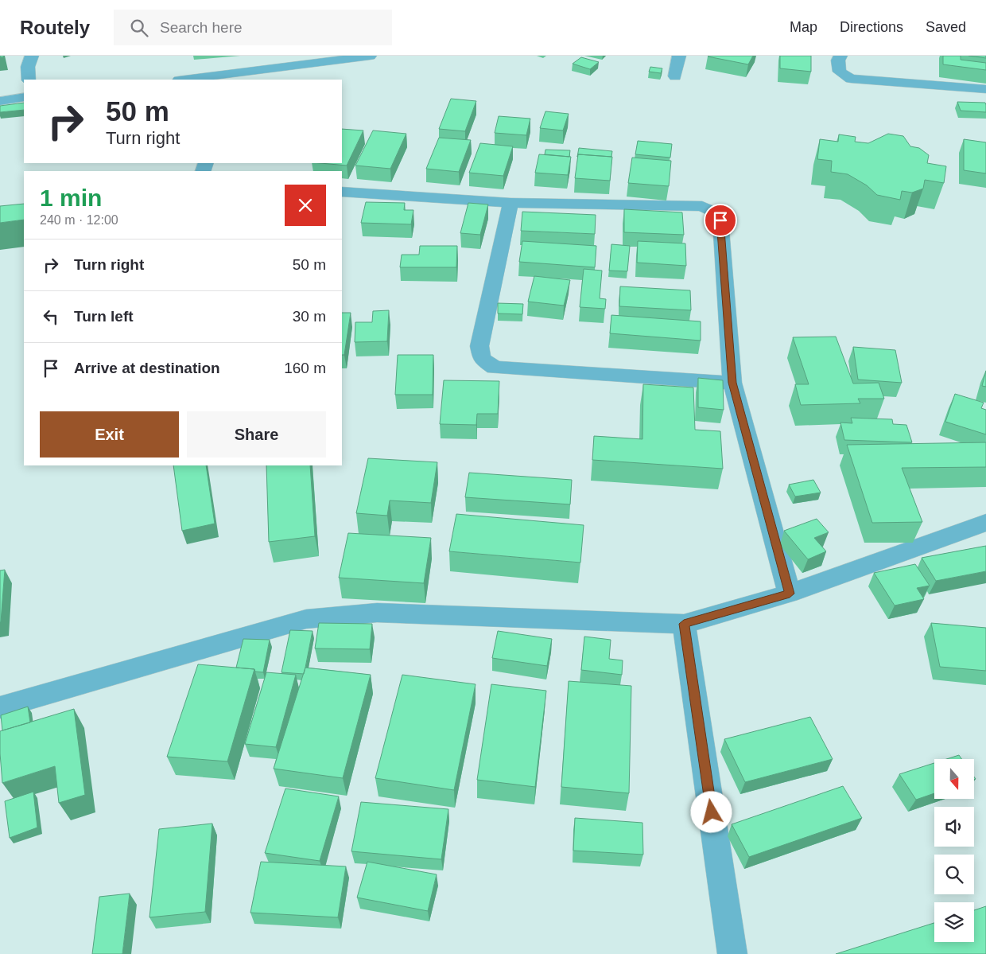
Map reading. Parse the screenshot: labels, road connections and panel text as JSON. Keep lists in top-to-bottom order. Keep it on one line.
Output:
{"north":"bottom","page":{"header":"Routely","search":"Search here","nav":["Map","Directions","Saved"],"turn":["50 m","Turn right"],"heading":["1 min","240 m · 12:00"],"list":[{"name":"Turn right","value":"50 m"},{"name":"Turn left","value":"30 m"},{"name":"Arrive at destination","value":"160 m"}],"buttons":["Exit","Share"]}}
